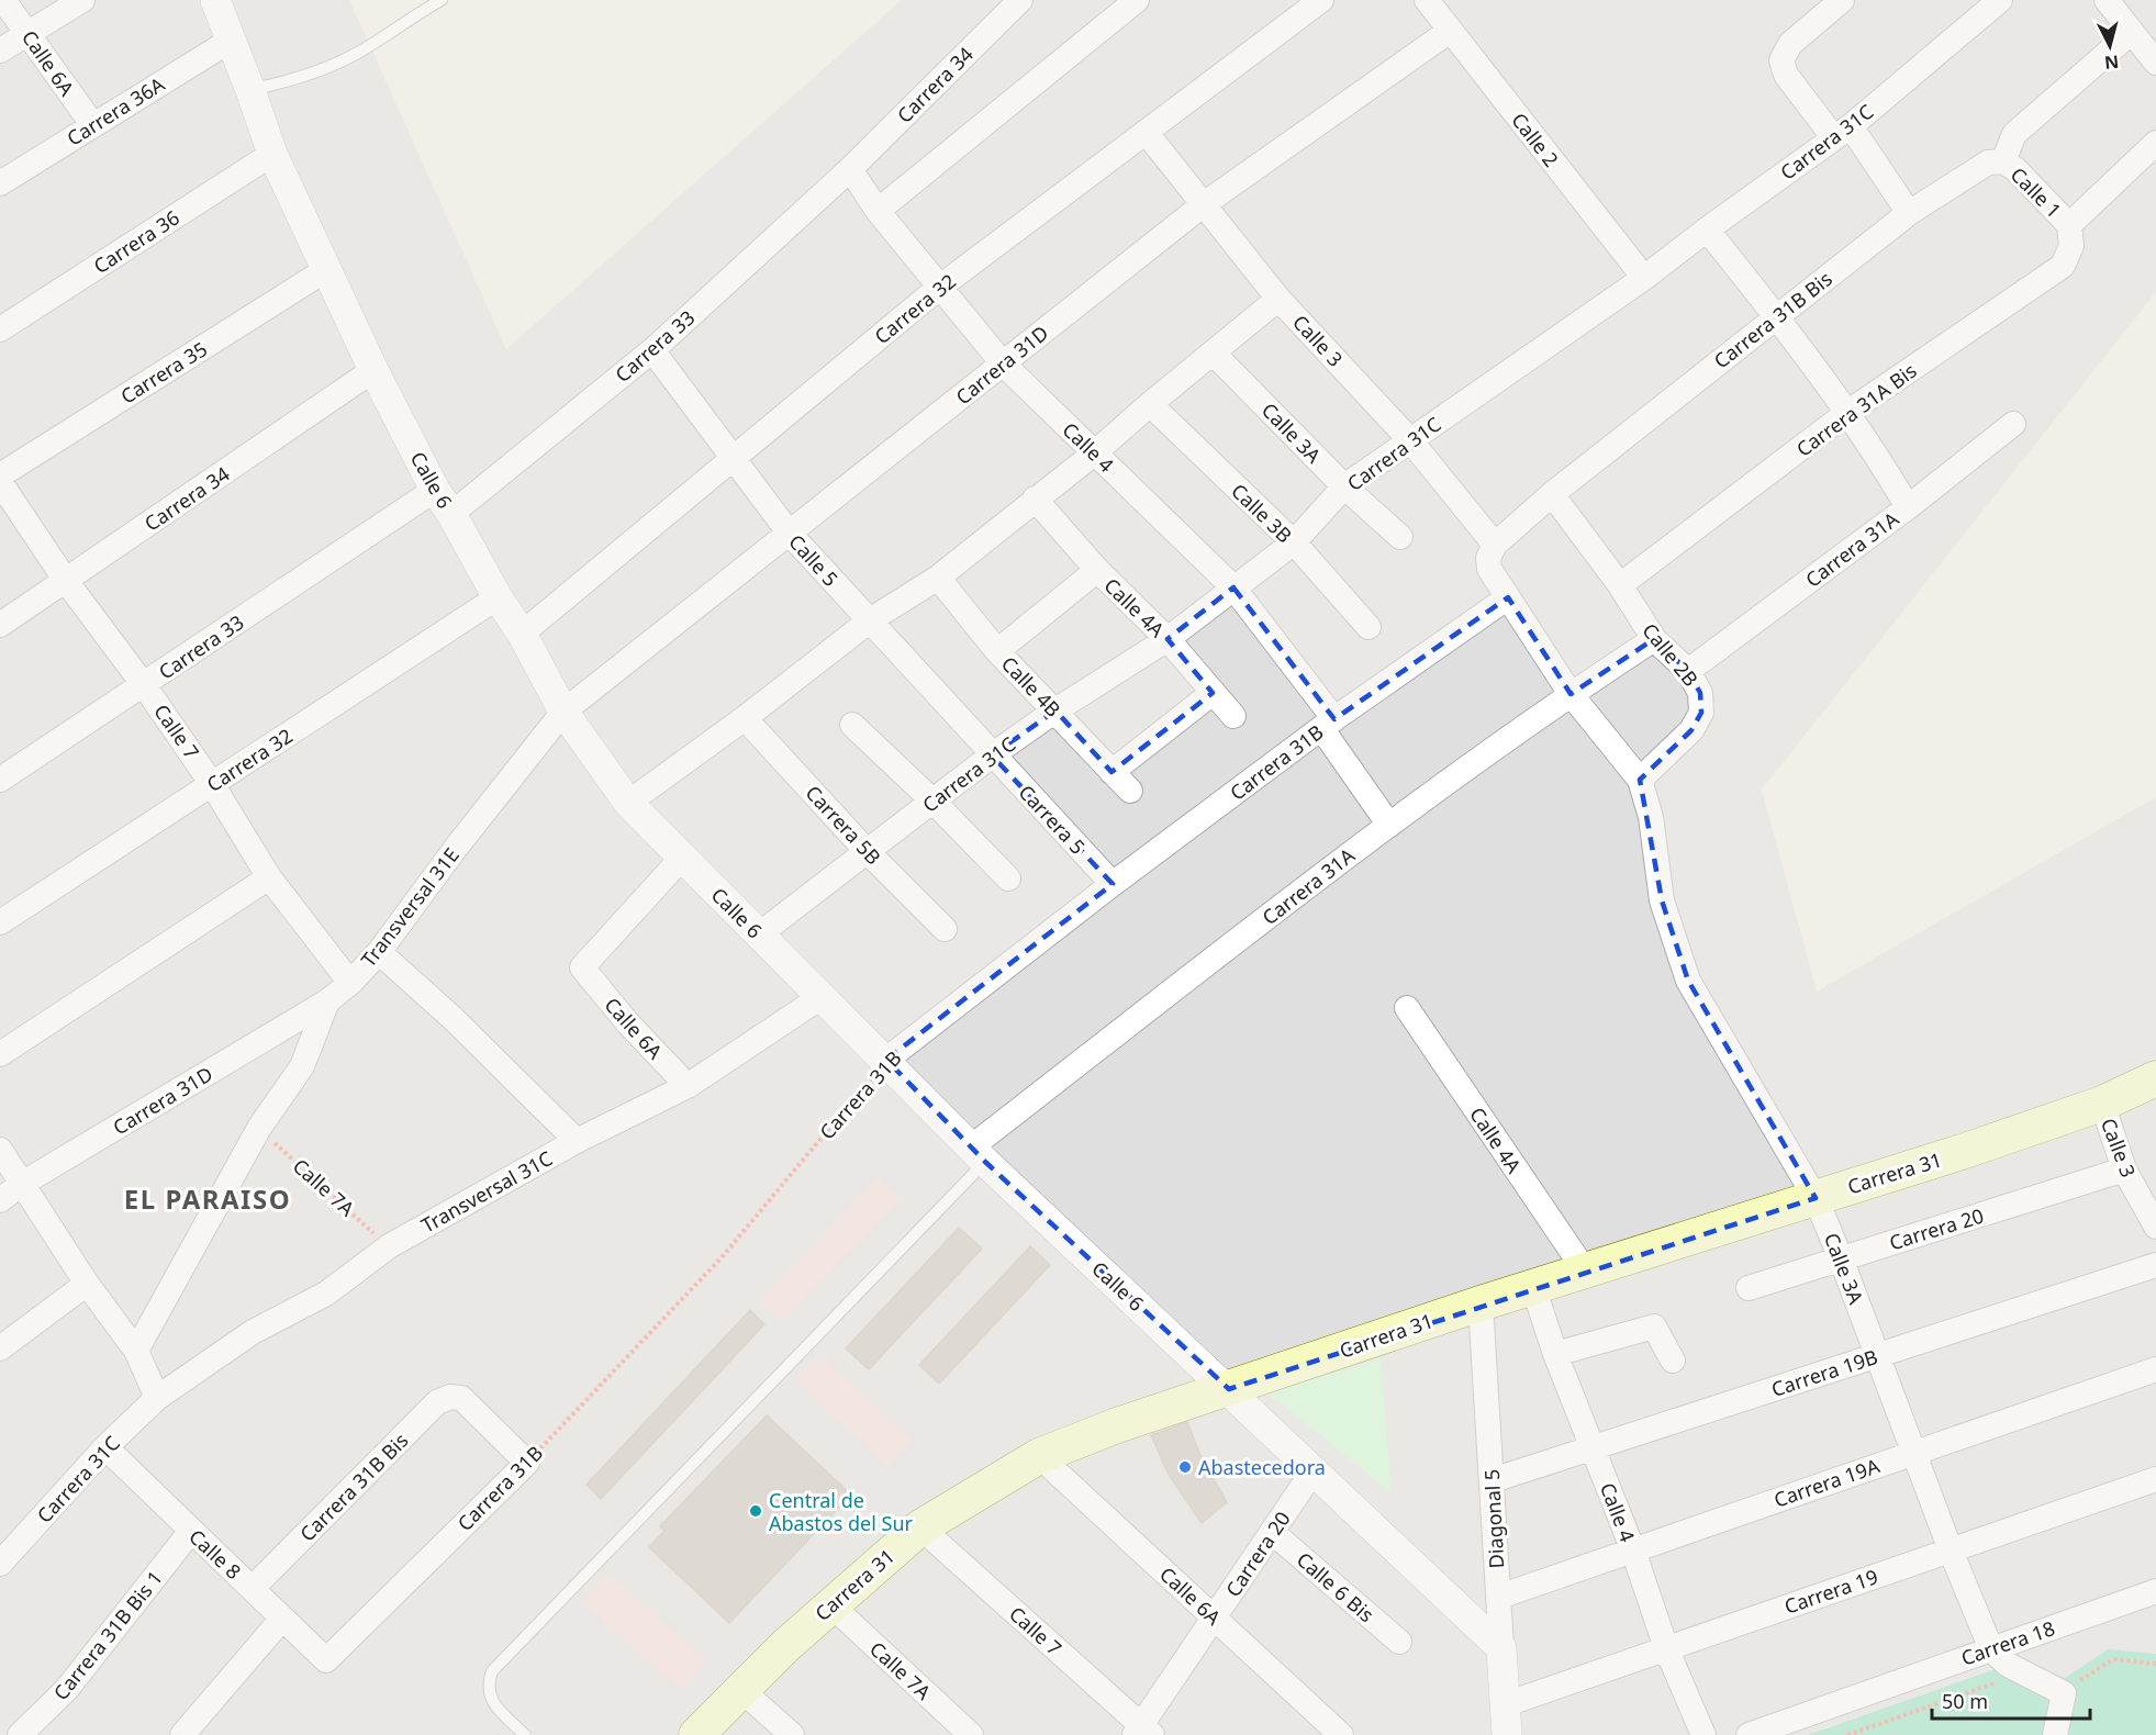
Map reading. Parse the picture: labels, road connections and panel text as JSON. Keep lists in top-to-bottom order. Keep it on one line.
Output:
{"streets":{"main road":["Carrera 31"],"street":["Calle 6A","Carrera 34","Carrera 36A","Calle 2","Carrera 31C","Calle 1","Carrera 36","Carrera 32","Carrera 31B Bis","Calle 3","Carrera 33","Carrera 31D","Carrera 35","Carrera 31A Bis","Calle 3A","Calle 4","Calle 6","Calle 3B","Carrera 31A","Calle 5","Calle 4A","Calle 2B","Calle 4B","Calle 7","Carrera 31B","Carrera 5","Carrera 5B","Transversal 31E","Calle 7A","Transversal 31C","Carrera 20","Carrera 19B","Carrera 19A","Diagonal 5","Calle 8","Calle 6 Bis","Carrera 19","Carrera 31B Bis 1","Carrera 18"]},"crossings":[["Calle 6A","Carrera 36A"],["Calle 6A","Calle 6"],["Calle 6A","Carrera 31"],["Calle 6A","Transversal 31C"],["Calle 6A","Carrera 20"],["Carrera 34","Carrera 33"],["Carrera 34","Calle 4"],["Carrera 34","Calle 6"],["Carrera 34","Calle 7"],["Carrera 36A","Calle 6"],["Calle 2","Carrera 31C"],["Calle 2","Carrera 31D"],["Carrera 31C","Calle 3"],["Carrera 31C","Calle 3A"],["Carrera 31C","Calle 4"],["Carrera 31C","Calle 6"],["Carrera 31C","Calle 3B"],["Carrera 31C","Calle 5"],["Carrera 31C","Calle 4A"],["Carrera 31C","Calle 4B"],["Carrera 31C","Carrera 5"],["Carrera 31C","Carrera 5B"],["Carrera 31C","Transversal 31C"],["Carrera 31C","Calle 8"],["Calle 1","Carrera 31B Bis"],["Calle 1","Carrera 31A Bis"],["Carrera 36","Calle 6"],["Carrera 32","Calle 3"],["Carrera 32","Calle 4"],["Carrera 32","Calle 6"],["Carrera 32","Calle 5"],["Carrera 32","Calle 7"],["Carrera 31B Bis","Calle 3"],["Carrera 31B Bis","Calle 2B"],["Carrera 31B Bis","Carrera 31B"],["Carrera 31B Bis","Calle 8"],["Calle 3","Carrera 31D"],["Calle 3","Carrera 31"],["Calle 3","Carrera 20"],["Carrera 33","Calle 4"],["Carrera 33","Calle 6"],["Carrera 33","Calle 5"],["Carrera 33","Calle 7"],["Carrera 31D","Calle 4"],["Carrera 31D","Calle 6"],["Carrera 31D","Calle 5"],["Carrera 31D","Transversal 31E"],["Carrera 35","Calle 6"],["Carrera 31A Bis","Calle 2B"],["Calle 3A","Calle 2B"],["Calle 3A","Carrera 31"],["Calle 3A","Carrera 20"],["Calle 3A","Carrera 19B"],["Calle 3A","Carrera 19A"],["Calle 3A","Carrera 19"],["Calle 3A","Carrera 18"],["Calle 4","Carrera 31A"],["Calle 4","Carrera 31B"],["Calle 4","Carrera 31"],["Calle 4","Carrera 19B"],["Calle 4","Carrera 19A"],["Calle 4","Carrera 19"],["Calle 6","Carrera 31A"],["Calle 6","Carrera 31B"],["Calle 6","Transversal 31E"],["Calle 6","Carrera 31"],["Calle 6","Transversal 31C"],["Calle 6","Carrera 20"],["Calle 6","Diagonal 5"],["Carrera 31A","Calle 2B"],["Calle 5","Carrera 5"],["Calle 4A","Carrera 31"],["Calle 7","Transversal 31E"],["Calle 7","Carrera 31"],["Calle 7","Carrera 20"],["Carrera 31B","Carrera 5"],["Carrera 31B","Calle 8"],["Transversal 31E","Calle 7A"],["Carrera 31","Calle 7A"],["Carrera 31","Diagonal 5"],["Calle 7A","Transversal 31C"],["Carrera 20","Calle 6 Bis"],["Carrera 19B","Diagonal 5"],["Carrera 19A","Diagonal 5"],["Diagonal 5","Carrera 19"],["Calle 8","Carrera 31B Bis 1"]],"districts":["EL PARAISO"],"places":["Abastecedora","Central de Abastos del Sur"],"scale_bar":"50 m","north":"bottom"}
